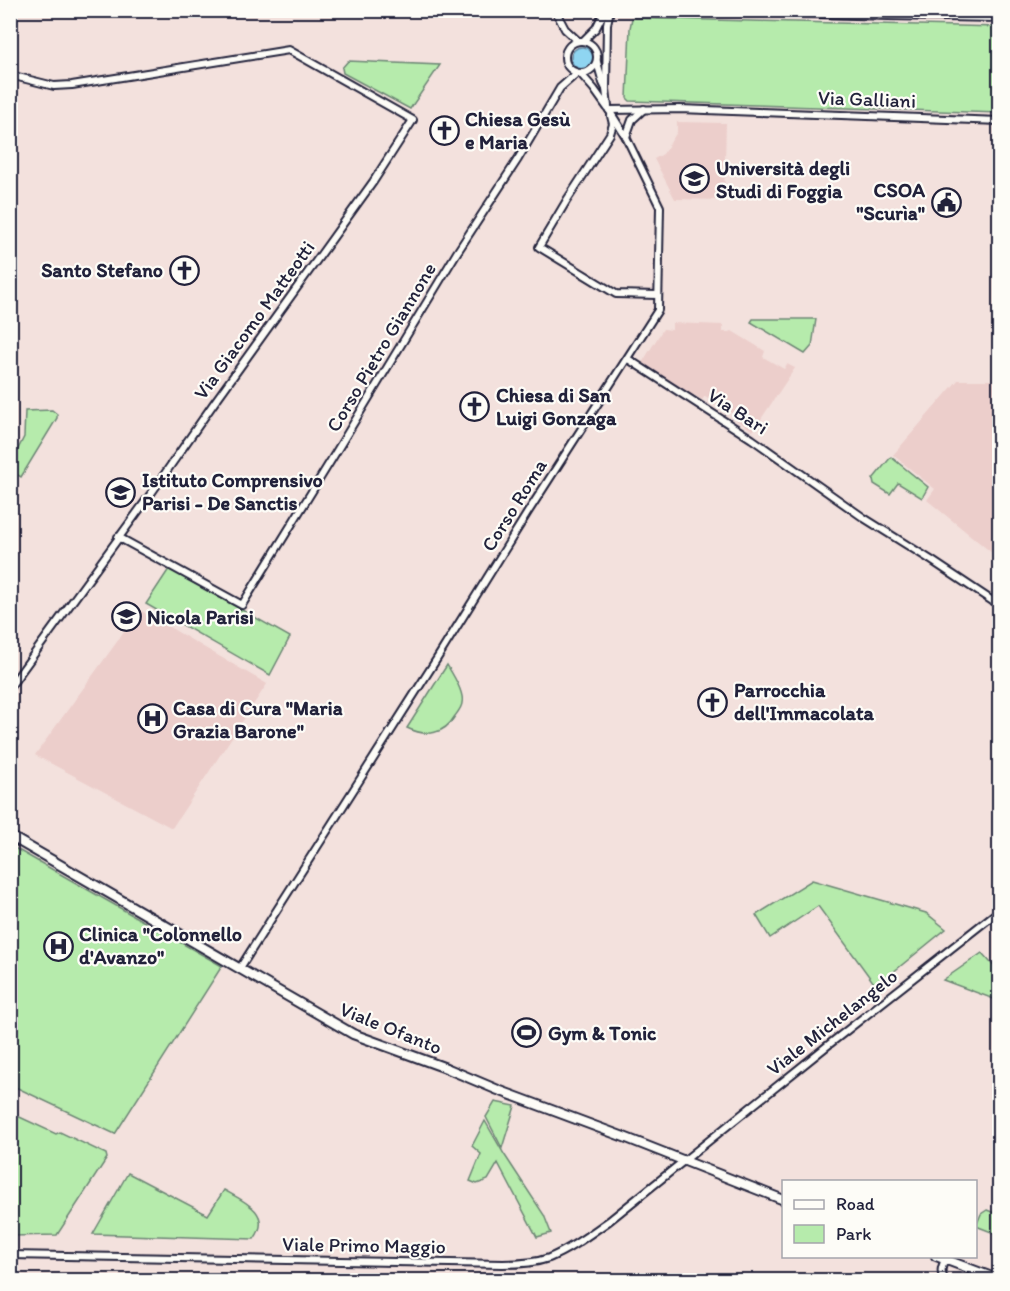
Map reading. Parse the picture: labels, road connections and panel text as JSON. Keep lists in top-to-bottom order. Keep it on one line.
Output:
{"streets":{"main road":["Viale Ofanto"],"street":["Via Galliani","Via Giacomo Matteotti","Corso Pietro Giannone","Via Bari","Corso Roma","Viale Michelangelo","Viale Primo Maggio"]},"crossings":[["Via Giacomo Matteotti","Corso Pietro Giannone"],["Via Bari","Corso Roma"],["Corso Roma","Viale Ofanto"],["Viale Michelangelo","Viale Ofanto"],["Viale Michelangelo","Viale Primo Maggio"],["Viale Ofanto","Viale Primo Maggio"]],"places":{"church":["Chiesa Gesù e Maria","Santo Stefano","Chiesa di San Luigi Gonzaga","Parrocchia dell'Immacolata"],"school or university":["Università degli Studi di Foggia","Istituto Comprensivo Parisi - De Sanctis","Nicola Parisi"],"public building":["CSOA \"Scurìa\""],"hospital":["Casa di Cura \"Maria Grazia Barone\"","Clinica \"Colonnello d'Avanzo\""],"sports":["Gym & Tonic"]},"legend":["Road","Park"]}
